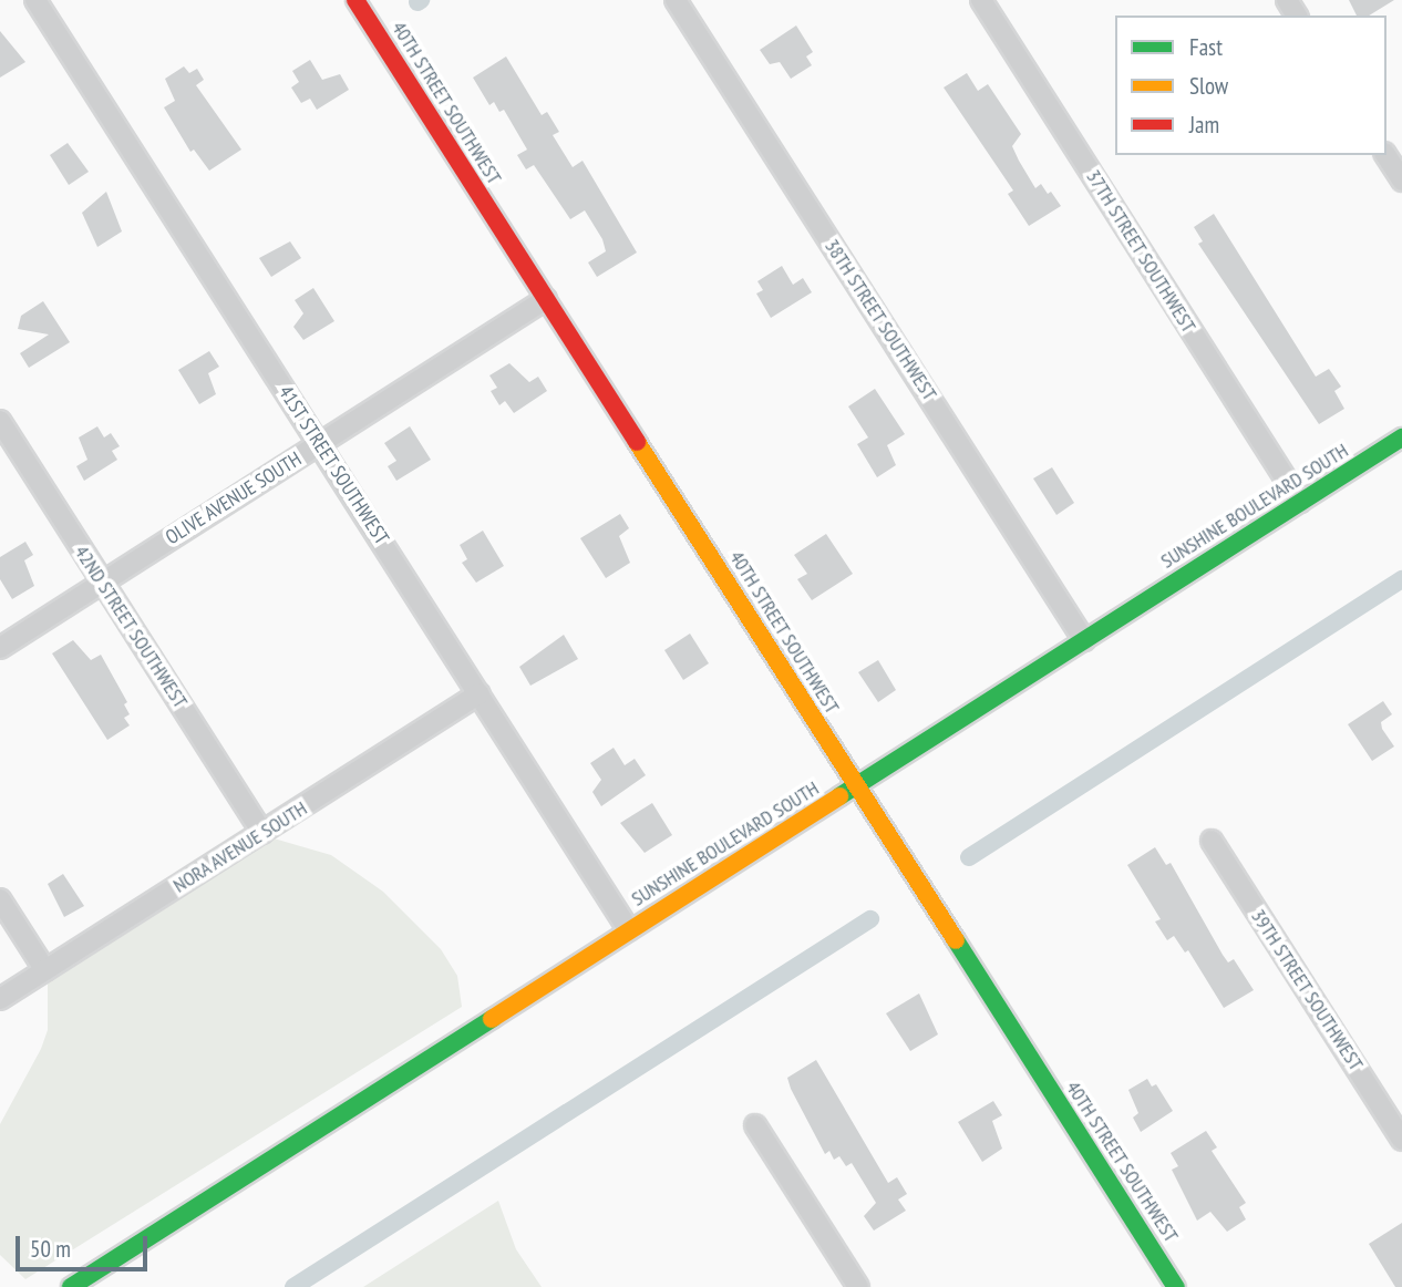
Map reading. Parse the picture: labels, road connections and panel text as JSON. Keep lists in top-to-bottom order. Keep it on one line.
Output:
{"streets":{"street":["40TH STREET SOUTHWEST","37TH STREET SOUTHWEST","38TH STREET SOUTHWEST","41ST STREET SOUTHWEST","OLIVE AVENUE SOUTH","SUNSHINE BOULEVARD SOUTH","42ND STREET SOUTHWEST","NORA AVENUE SOUTH","39TH STREET SOUTHWEST"]},"crossings":[["40TH STREET SOUTHWEST","OLIVE AVENUE SOUTH"],["40TH STREET SOUTHWEST","SUNSHINE BOULEVARD SOUTH"],["37TH STREET SOUTHWEST","SUNSHINE BOULEVARD SOUTH"],["38TH STREET SOUTHWEST","SUNSHINE BOULEVARD SOUTH"],["41ST STREET SOUTHWEST","OLIVE AVENUE SOUTH"],["41ST STREET SOUTHWEST","SUNSHINE BOULEVARD SOUTH"],["41ST STREET SOUTHWEST","NORA AVENUE SOUTH"],["OLIVE AVENUE SOUTH","42ND STREET SOUTHWEST"],["42ND STREET SOUTHWEST","NORA AVENUE SOUTH"]],"legend":["Fast","Slow","Jam"],"scale_bar":"50 m"}
